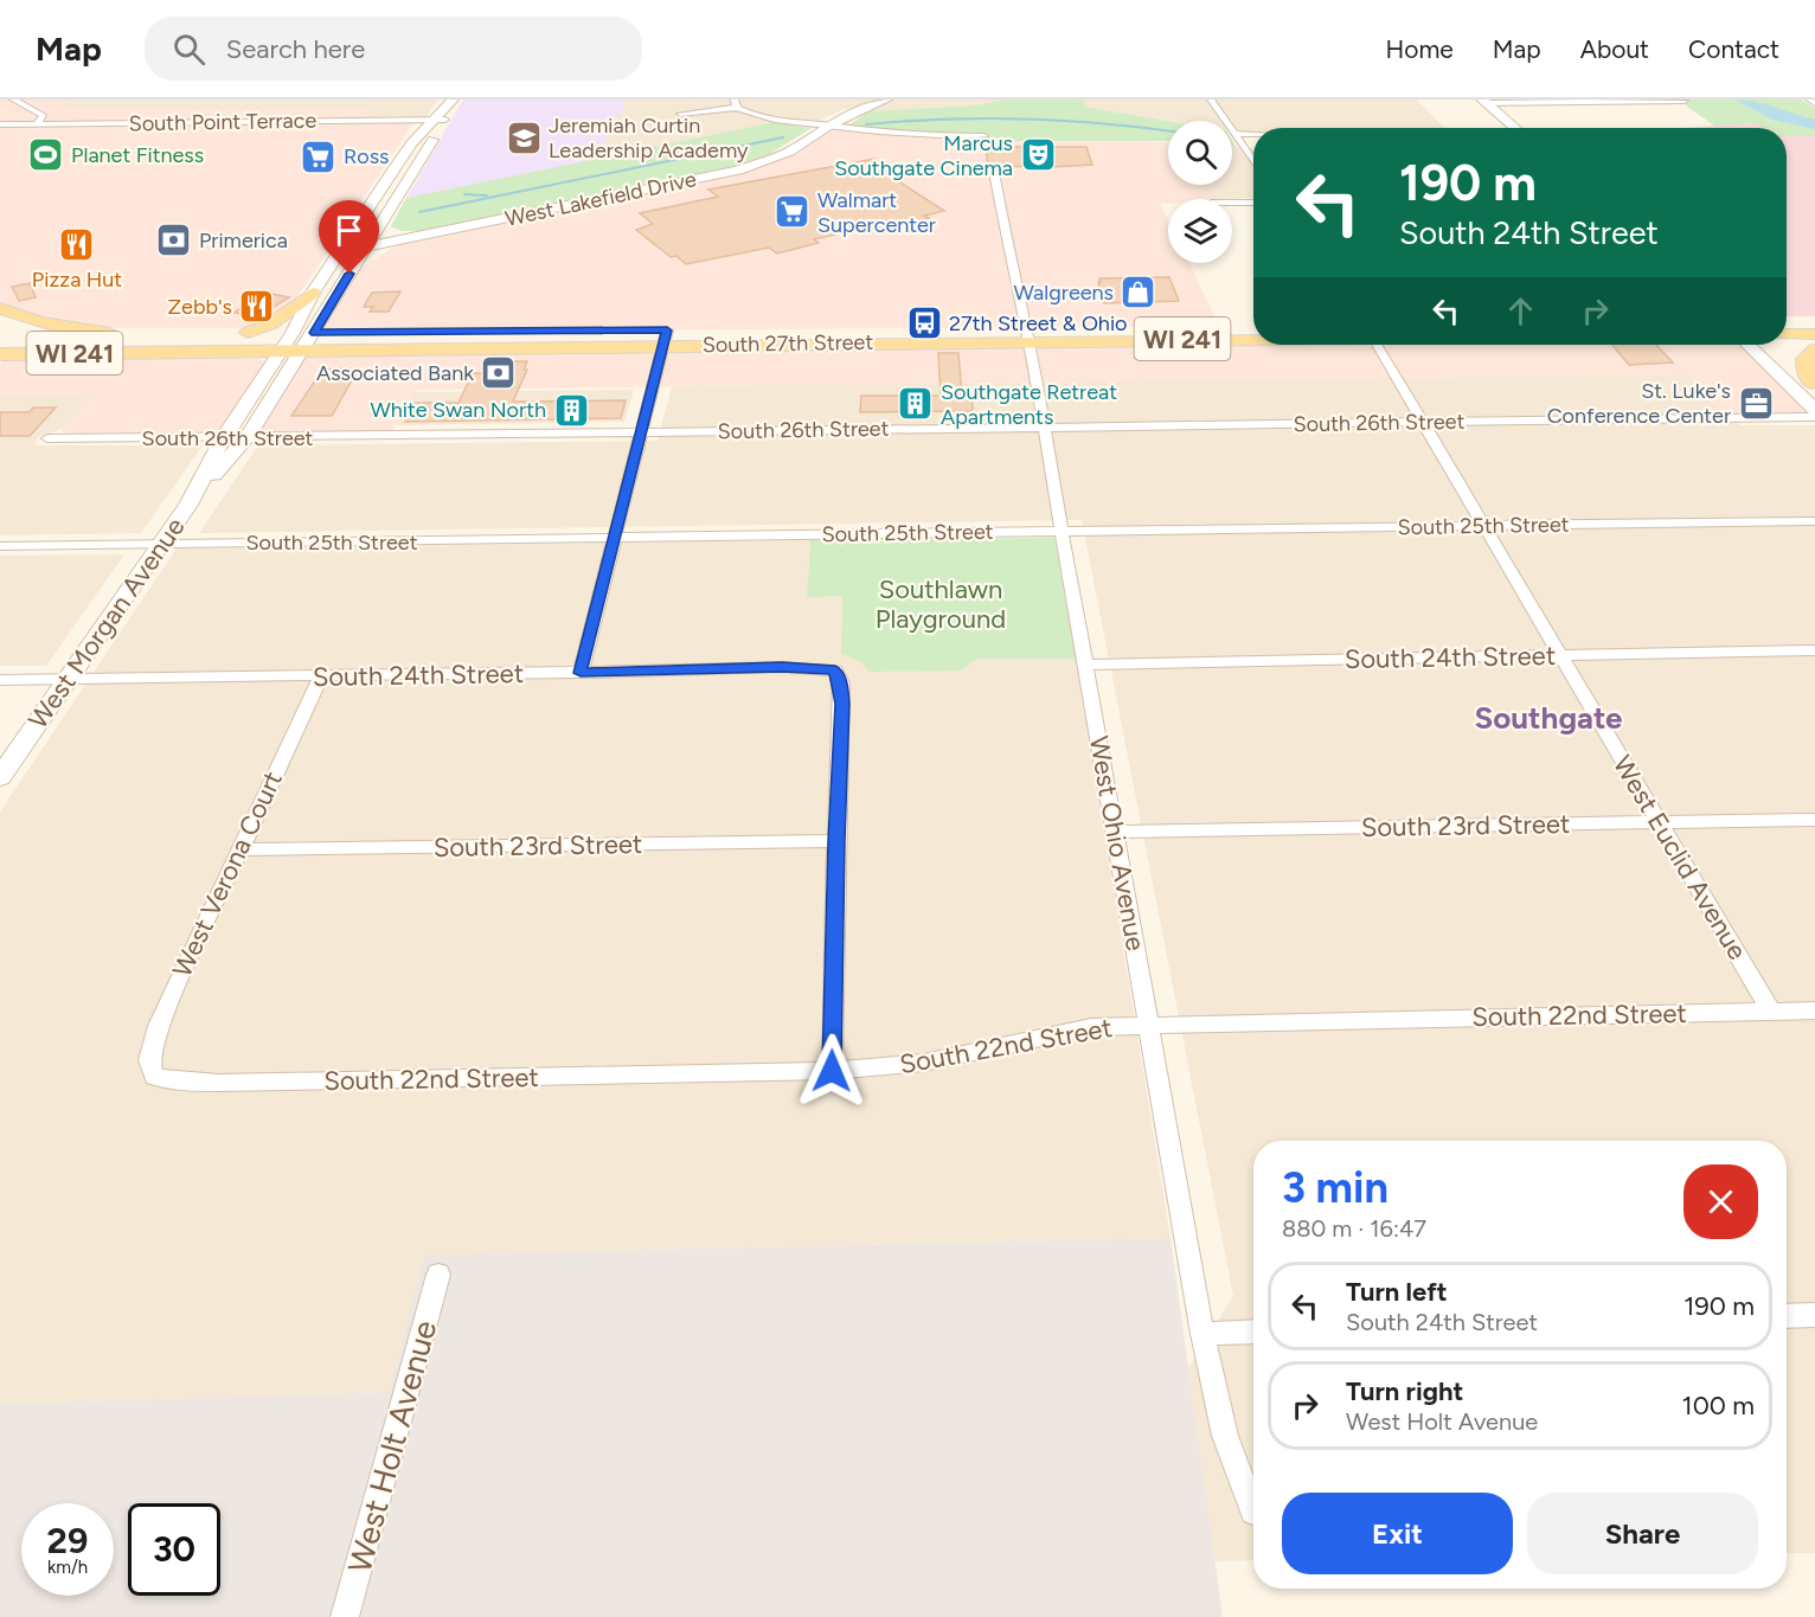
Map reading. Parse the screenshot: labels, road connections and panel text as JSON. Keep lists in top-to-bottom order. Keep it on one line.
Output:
{"streets":{"main road":["WI 241","South 27th Street"],"street":["South Point Terrace","West Lakefield Drive","South 26th Street","South 25th Street","West Morgan Avenue","South 24th Street","South 23rd Street","West Ohio Avenue","West Euclid Avenue","West Verona Court","South 22nd Street","West Holt Avenue"]},"crossings":[["South Point Terrace","West Morgan Avenue"],["West Lakefield Drive","West Morgan Avenue"],["WI 241","South 27th Street"],["WI 241","West Ohio Avenue"],["South 27th Street","West Morgan Avenue"],["South 27th Street","West Ohio Avenue"],["South 26th Street","West Morgan Avenue"],["South 26th Street","West Ohio Avenue"],["South 26th Street","West Euclid Avenue"],["South 25th Street","West Morgan Avenue"],["South 25th Street","West Ohio Avenue"],["South 25th Street","West Euclid Avenue"],["West Morgan Avenue","South 24th Street"],["South 24th Street","South 23rd Street"],["South 24th Street","West Ohio Avenue"],["South 24th Street","West Euclid Avenue"],["South 24th Street","West Verona Court"],["South 23rd Street","West Ohio Avenue"],["South 23rd Street","West Euclid Avenue"],["South 23rd Street","West Verona Court"],["West Ohio Avenue","South 22nd Street"],["West Euclid Avenue","South 22nd Street"],["West Verona Court","South 22nd Street"]],"districts":["Southgate"],"parks":["Southlawn Playground"],"places":{"school or university":["Jeremiah Curtin Leadership Academy"],"sports":["Planet Fitness"],"theatre":["Marcus Southgate Cinema"],"supermarket":["Ross","Walmart Supercenter"],"bank":["Primerica","Associated Bank"],"restaurant":["Pizza Hut","Zebb's"],"shop":["Walgreens"],"bus stop":["27th Street & Ohio"],"office":["St. Luke's Conference Center"],"building":["Southgate Retreat Apartments","White Swan North"]},"page":{"header":"Map","search":"Search here","nav":["Home","Map","About","Contact"],"turn":["190 m","South 24th Street"],"heading":["3 min","880 m · 16:47"],"list":[{"name":"Turn left","note":"South 24th Street","value":"190 m"},{"name":"Turn right","note":"West Holt Avenue","value":"100 m"}],"buttons":["Exit","Share"],"speed":"29 km/h","limit":"30"}}
